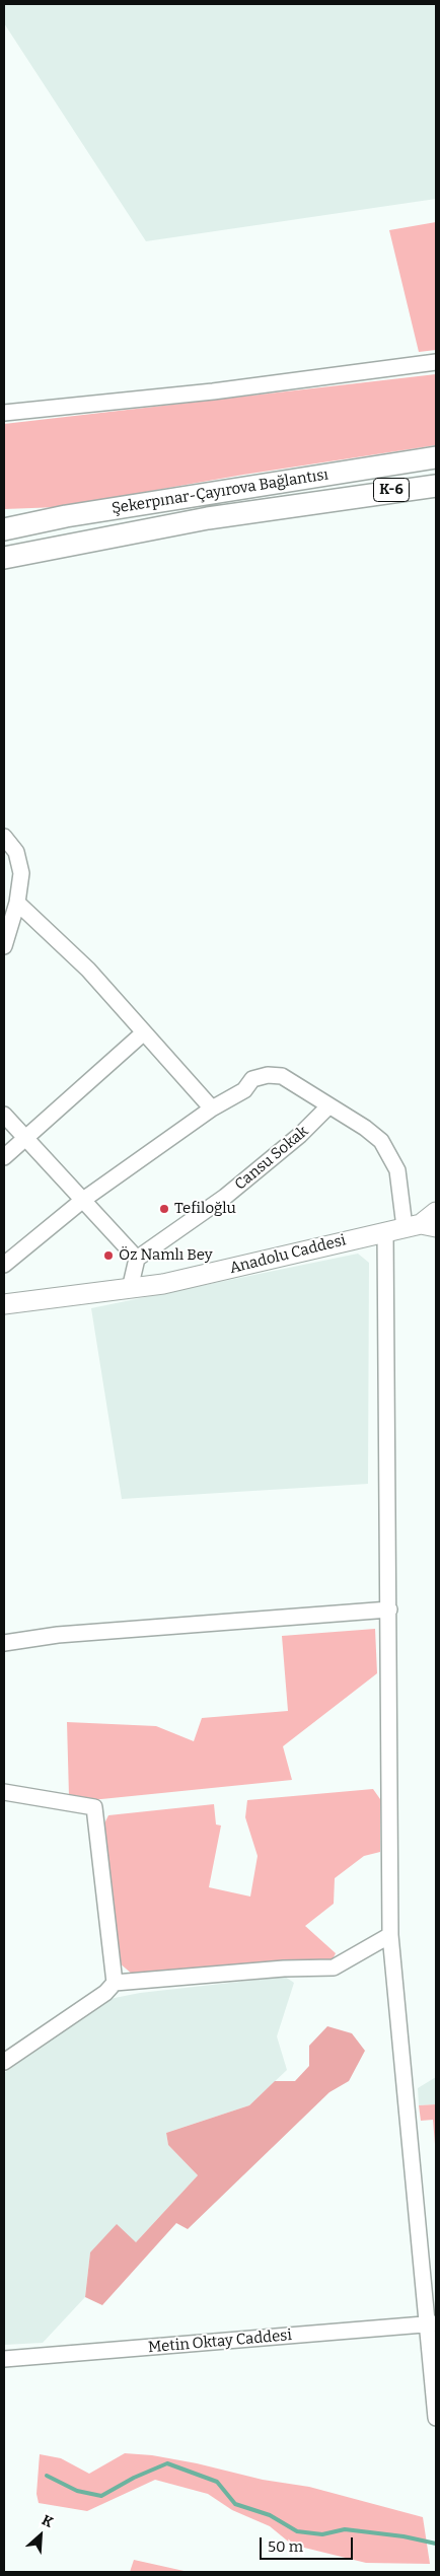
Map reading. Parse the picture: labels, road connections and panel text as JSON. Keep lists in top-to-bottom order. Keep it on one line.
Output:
{"streets":{"highway":["K-6","Şekerpınar-Çayırova Bağlantısı"],"main road":["Anadolu Caddesi"],"street":["Cansu Sokak","Metin Oktay Caddesi"]},"crossings":[["K-6","Şekerpınar-Çayırova Bağlantısı"]],"places":["Tefiloğlu","Öz Namlı Bey"],"scale_bar":"50 m","north":"top right"}
